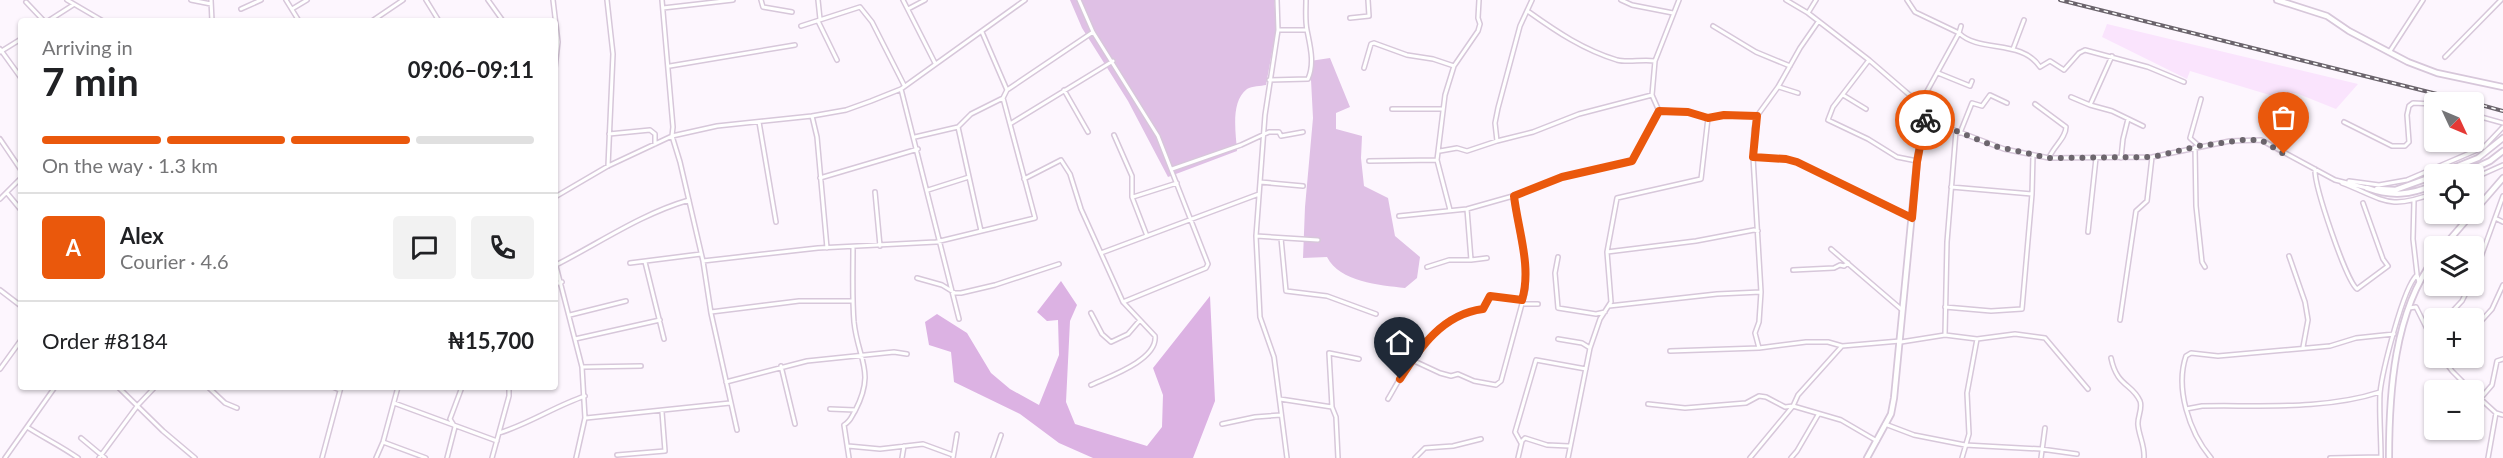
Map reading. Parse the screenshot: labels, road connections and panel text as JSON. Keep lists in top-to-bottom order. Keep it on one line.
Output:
{"north":"bottom right","page":{"heading":["7 min","Arriving in","09:06–09:11"],"panel":["Alex","Courier · 4.6","Order #8184","₦15,700"],"map_buttons":["+","−"],"bar":"On the way · 1.3 km","round":"A"}}
